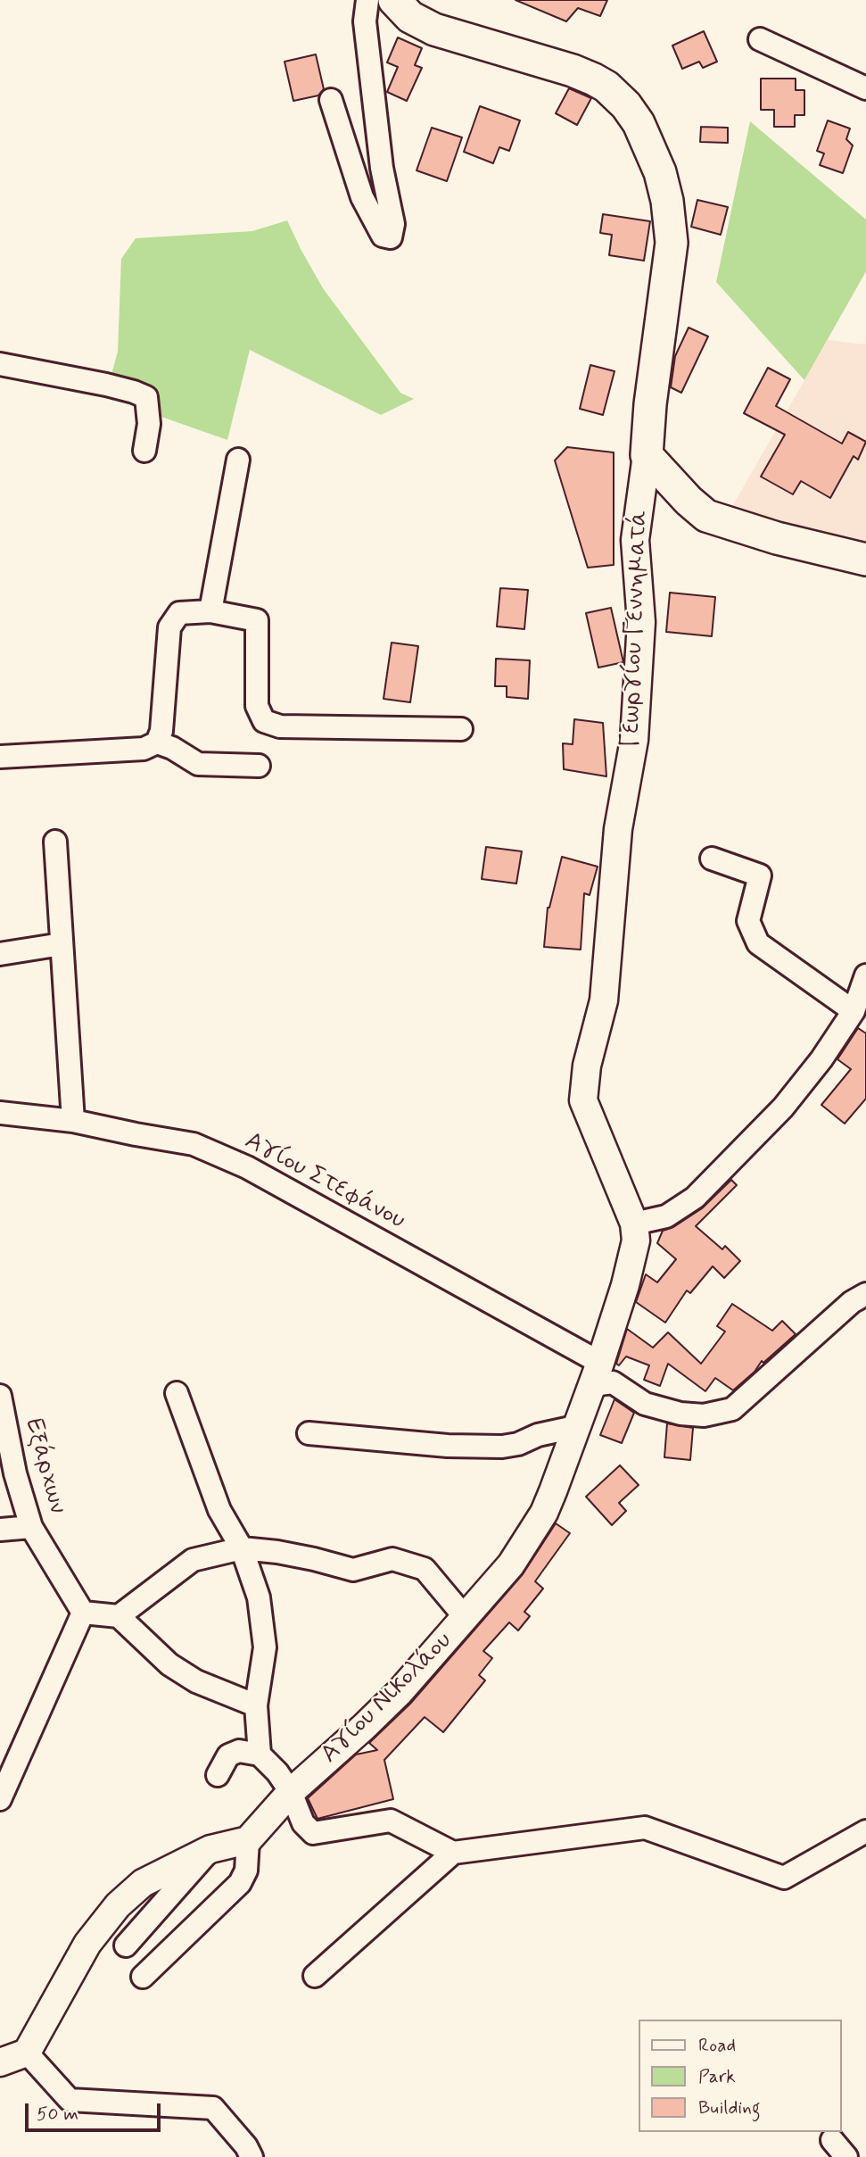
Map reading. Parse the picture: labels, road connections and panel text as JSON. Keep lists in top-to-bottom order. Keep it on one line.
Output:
{"streets":{"main road":["Γεωργίου Γεννηματά"],"street":["Αγίου Στεφάνου","Εξάρχων","Αγίου Νικολάου"]},"crossings":[["Γεωργίου Γεννηματά","Αγίου Νικολάου"],["Αγίου Στεφάνου","Αγίου Νικολάου"]],"legend":["Road","Park","Building"],"scale_bar":"50 m"}
